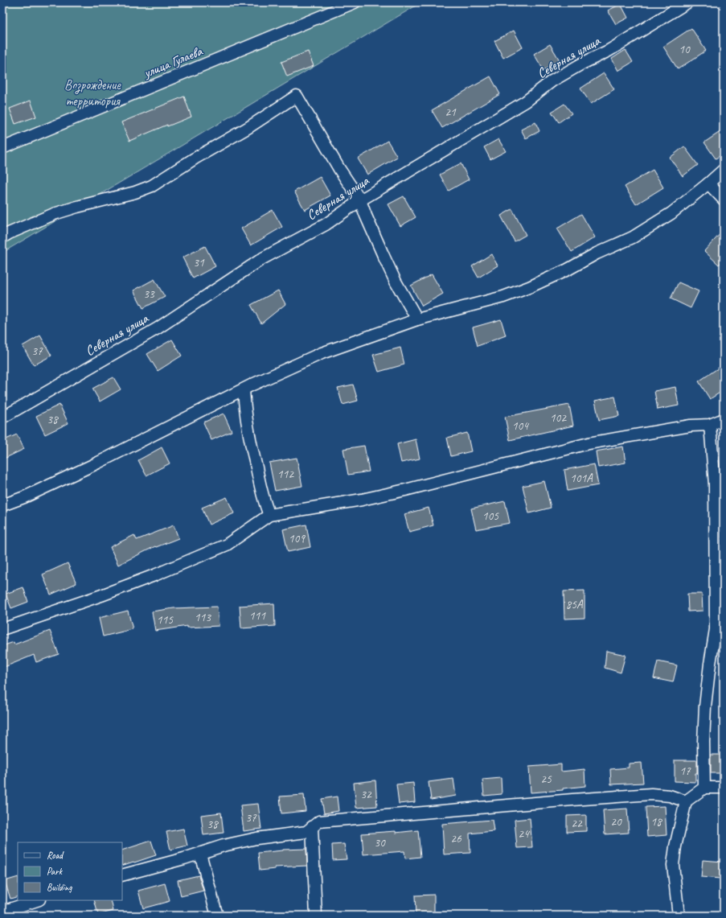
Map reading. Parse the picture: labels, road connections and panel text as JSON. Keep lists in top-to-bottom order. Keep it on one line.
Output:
{"streets":{"street":["Северная улица","улица Гулаева"]},"parks":["Возрождение территория"],"house_numbers":["10","21","31","33","37","102","38","104","112","101А","105","109","85А","111","113","115","17","25","32","37","20","18","22","38","24","26","30"],"legend":["Road","Park","Building"]}
